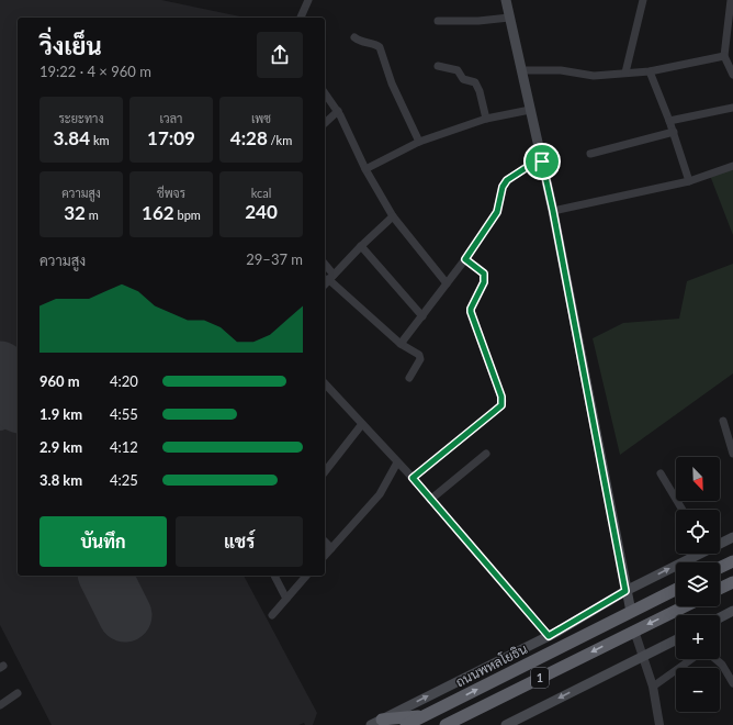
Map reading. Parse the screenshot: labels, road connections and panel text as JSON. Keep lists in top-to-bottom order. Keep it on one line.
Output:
{"streets":{"highway":["ถนนพหลโยธิน","1"]},"north":"bottom right","page":{"heading":["วิ่งเย็น","19:22 · 4 × 960 m"],"stats":[["ระยะทาง","3.84 km"],["เวลา","17:09"],["เพซ","4:28 /km"],["ความสูง","32 m"],["ชีพจร","162 bpm"],["kcal","240"]],"chart":["ความสูง","29–37 m"],"list":[{"name":"960 m","note":"4:20"},{"name":"1.9 km","note":"4:55"},{"name":"2.9 km","note":"4:12"},{"name":"3.8 km","note":"4:25"}],"map_buttons":["+","−"],"buttons":["บันทึก","แชร์"]}}
